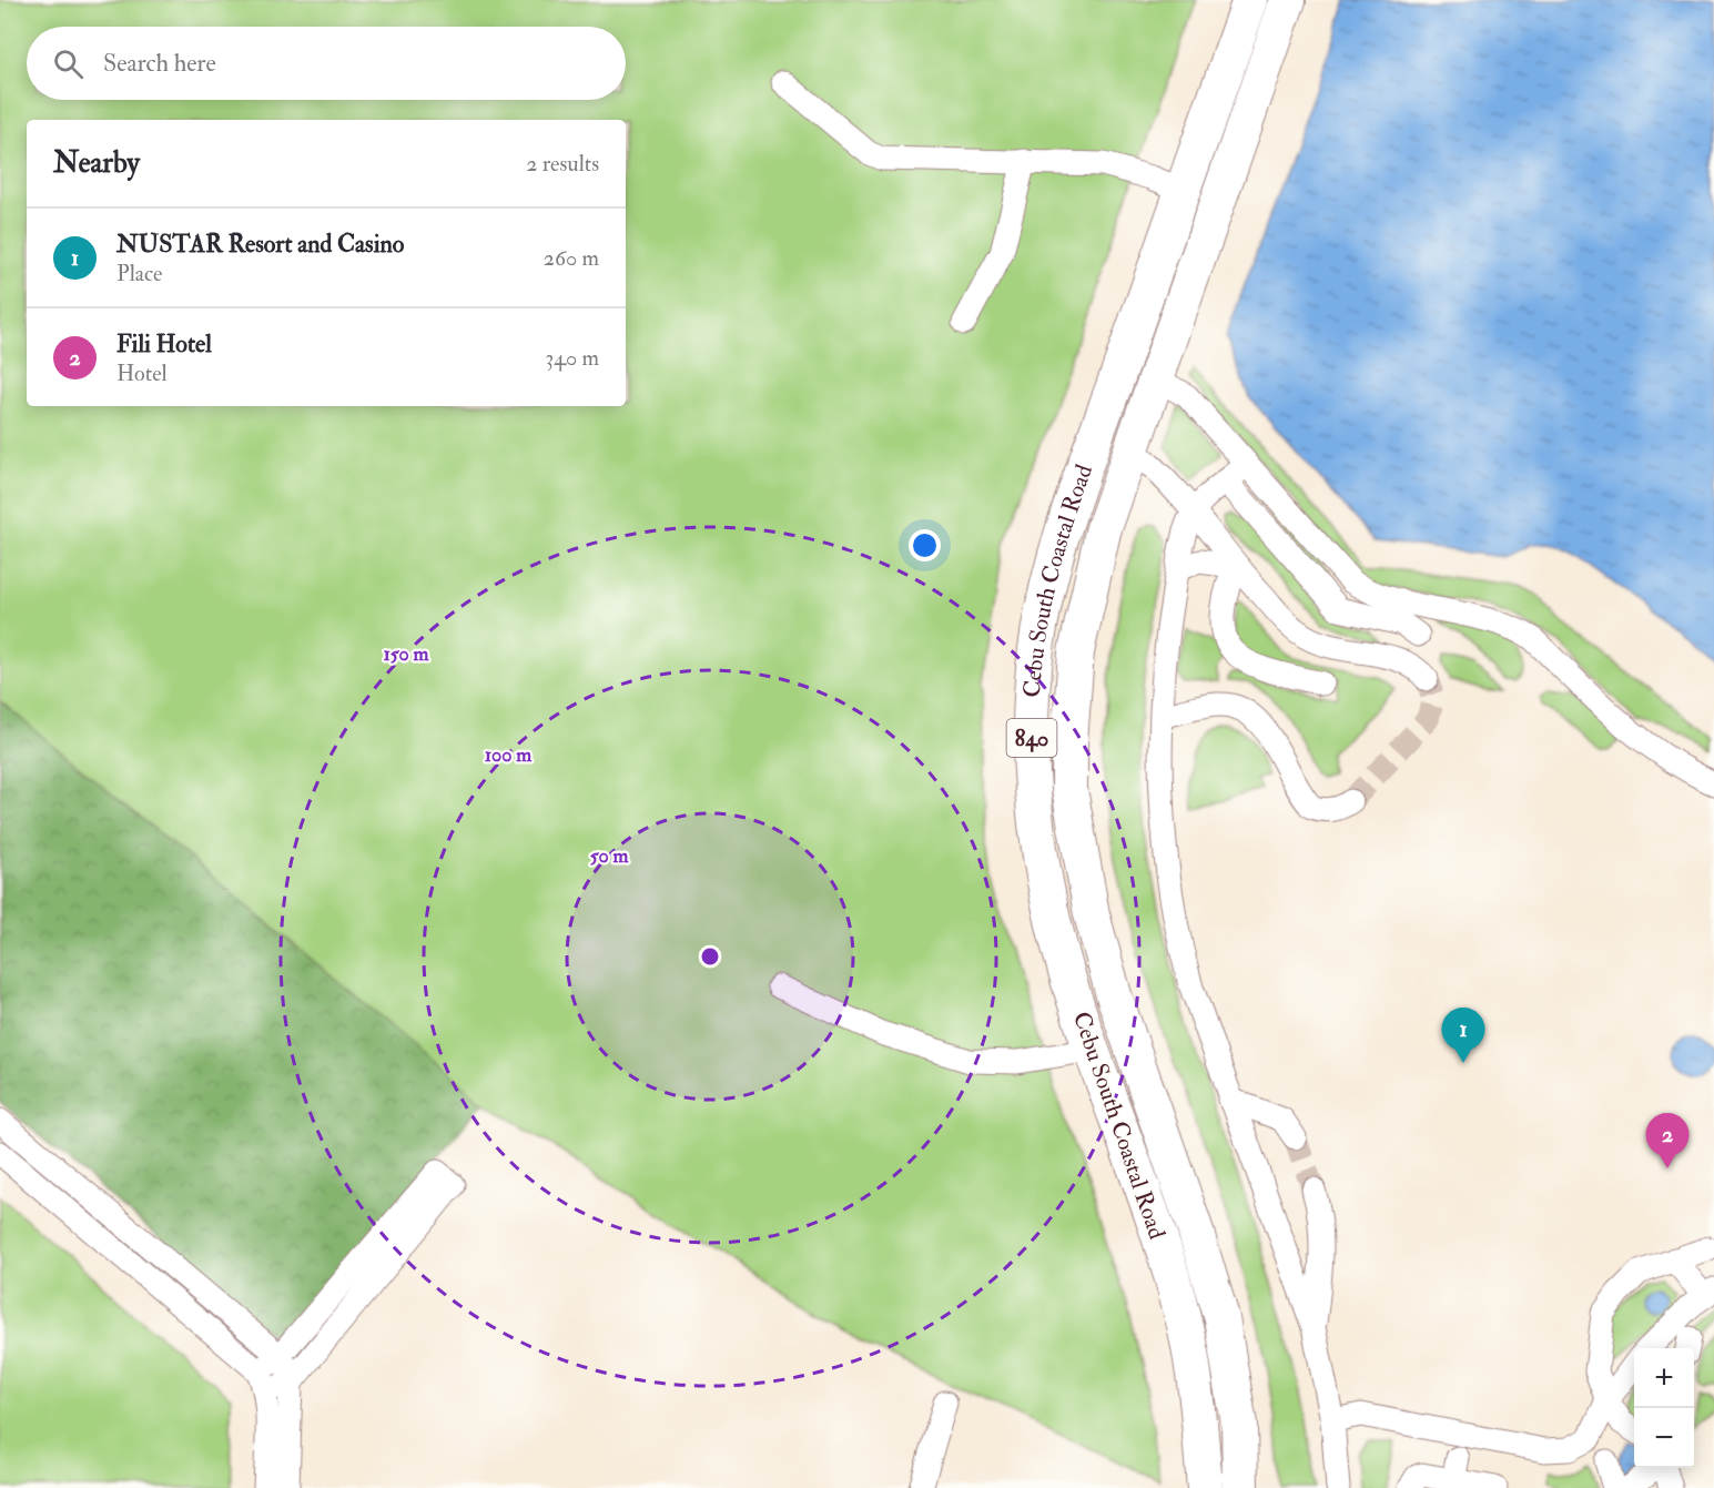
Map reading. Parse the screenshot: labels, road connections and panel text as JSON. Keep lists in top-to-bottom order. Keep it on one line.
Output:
{"streets":{"highway":["Cebu South Coastal Road","840"]},"page":{"search":"Search here","heading":["Nearby","2 results"],"list":[{"mark":"1","name":"NUSTAR Resort and Casino","note":"Place","value":"260 m"},{"mark":"2","name":"Fili Hotel","note":"Hotel","value":"340 m"}],"pins":["1","2"],"map_buttons":["+","−"]},"rings":["150 m","100 m","50 m"]}
